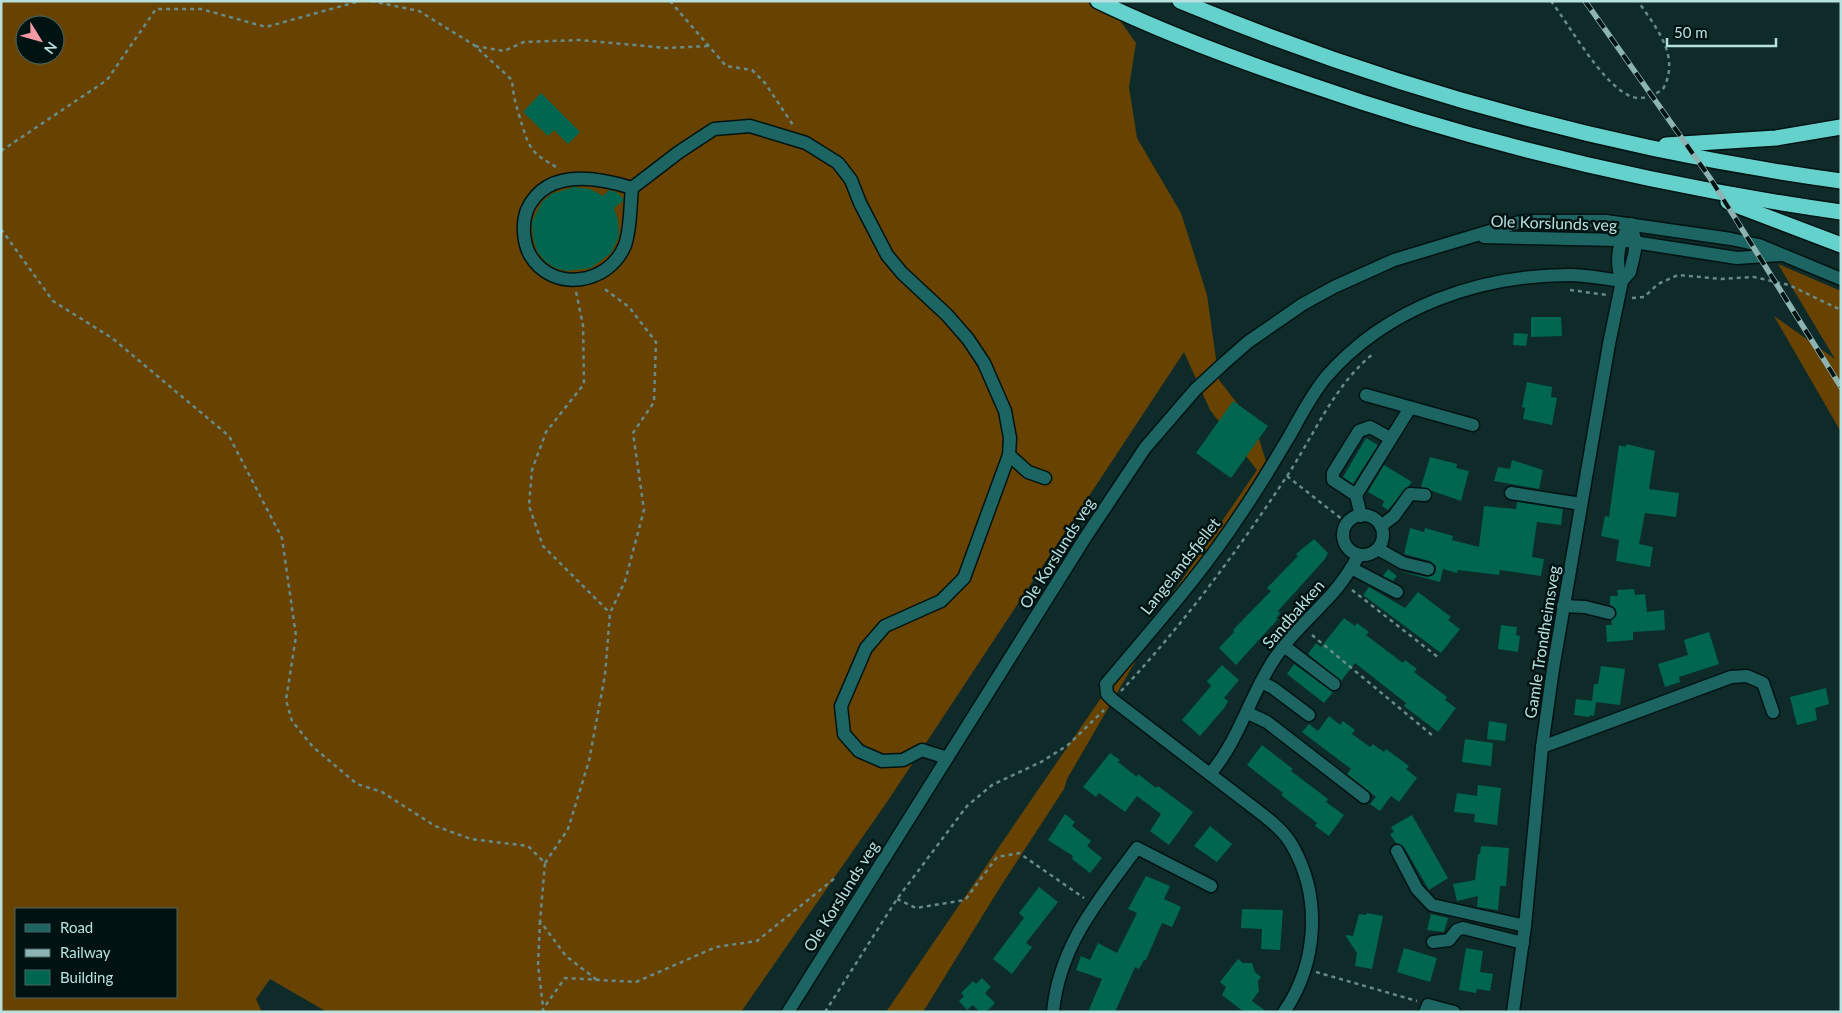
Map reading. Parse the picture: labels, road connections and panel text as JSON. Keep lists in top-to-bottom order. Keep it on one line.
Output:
{"streets":{"street":["Ole Korslunds veg","Langelandsfjellet","Sandbakken","Gamle Trondheimsveg"]},"crossings":[["Ole Korslunds veg","Gamle Trondheimsveg"],["Langelandsfjellet","Gamle Trondheimsveg"]],"legend":["Road","Railway","Building"],"scale_bar":"50 m","north":"bottom right"}
